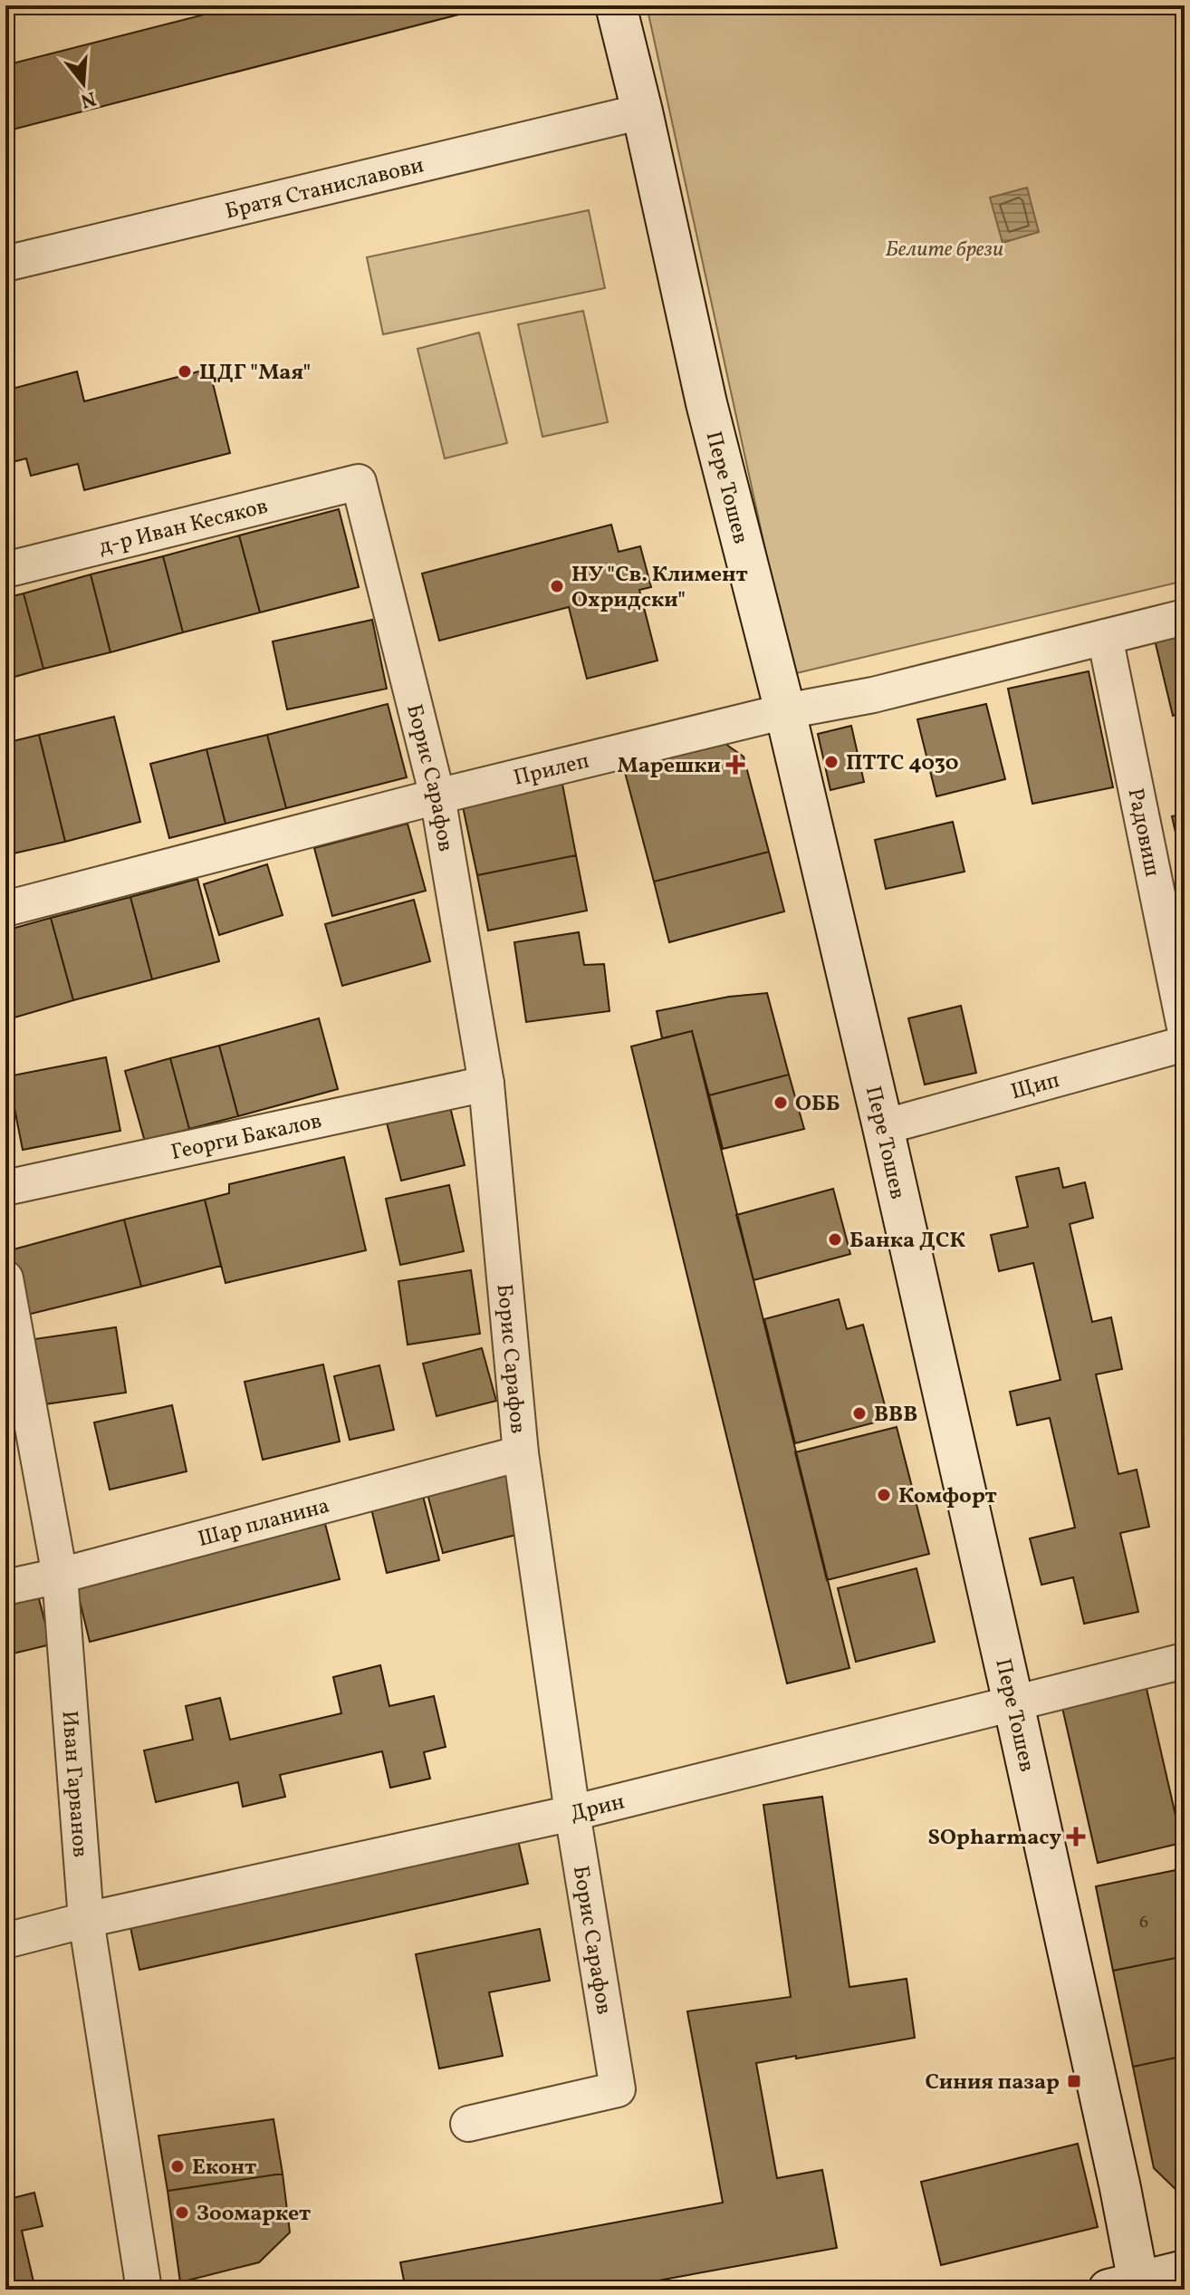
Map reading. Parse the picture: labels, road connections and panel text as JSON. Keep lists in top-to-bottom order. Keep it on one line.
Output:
{"streets":{"street":["Братя Станиславови","Пере Тошев","д-р Иван Кесяков","Прилеп","Борис Сарафов","Радовиш","Щип","Георги Бакалов","Шар планина","Иван Гарванов","Дрин"]},"crossings":[["Братя Станиславови","Пере Тошев"],["Пере Тошев","Прилеп"],["Пере Тошев","Щип"],["Пере Тошев","Дрин"],["д-р Иван Кесяков","Борис Сарафов"],["Прилеп","Борис Сарафов"],["Прилеп","Радовиш"],["Борис Сарафов","Георги Бакалов"],["Борис Сарафов","Шар планина"],["Борис Сарафов","Дрин"],["Шар планина","Иван Гарванов"],["Иван Гарванов","Дрин"]],"parks":["Белите брези"],"places":{"other":["ЦДГ \"Мая\"","НУ \"Св. Климент Охридски\"","ПТТС 4030","ОББ","Банка ДСК","BBB","Комфорт","Еконт","Зоомаркет"],"health":["Марешки","SOpharmacy"],"transit":["Синия пазар"]},"house_numbers":["6"],"north":"bottom"}
